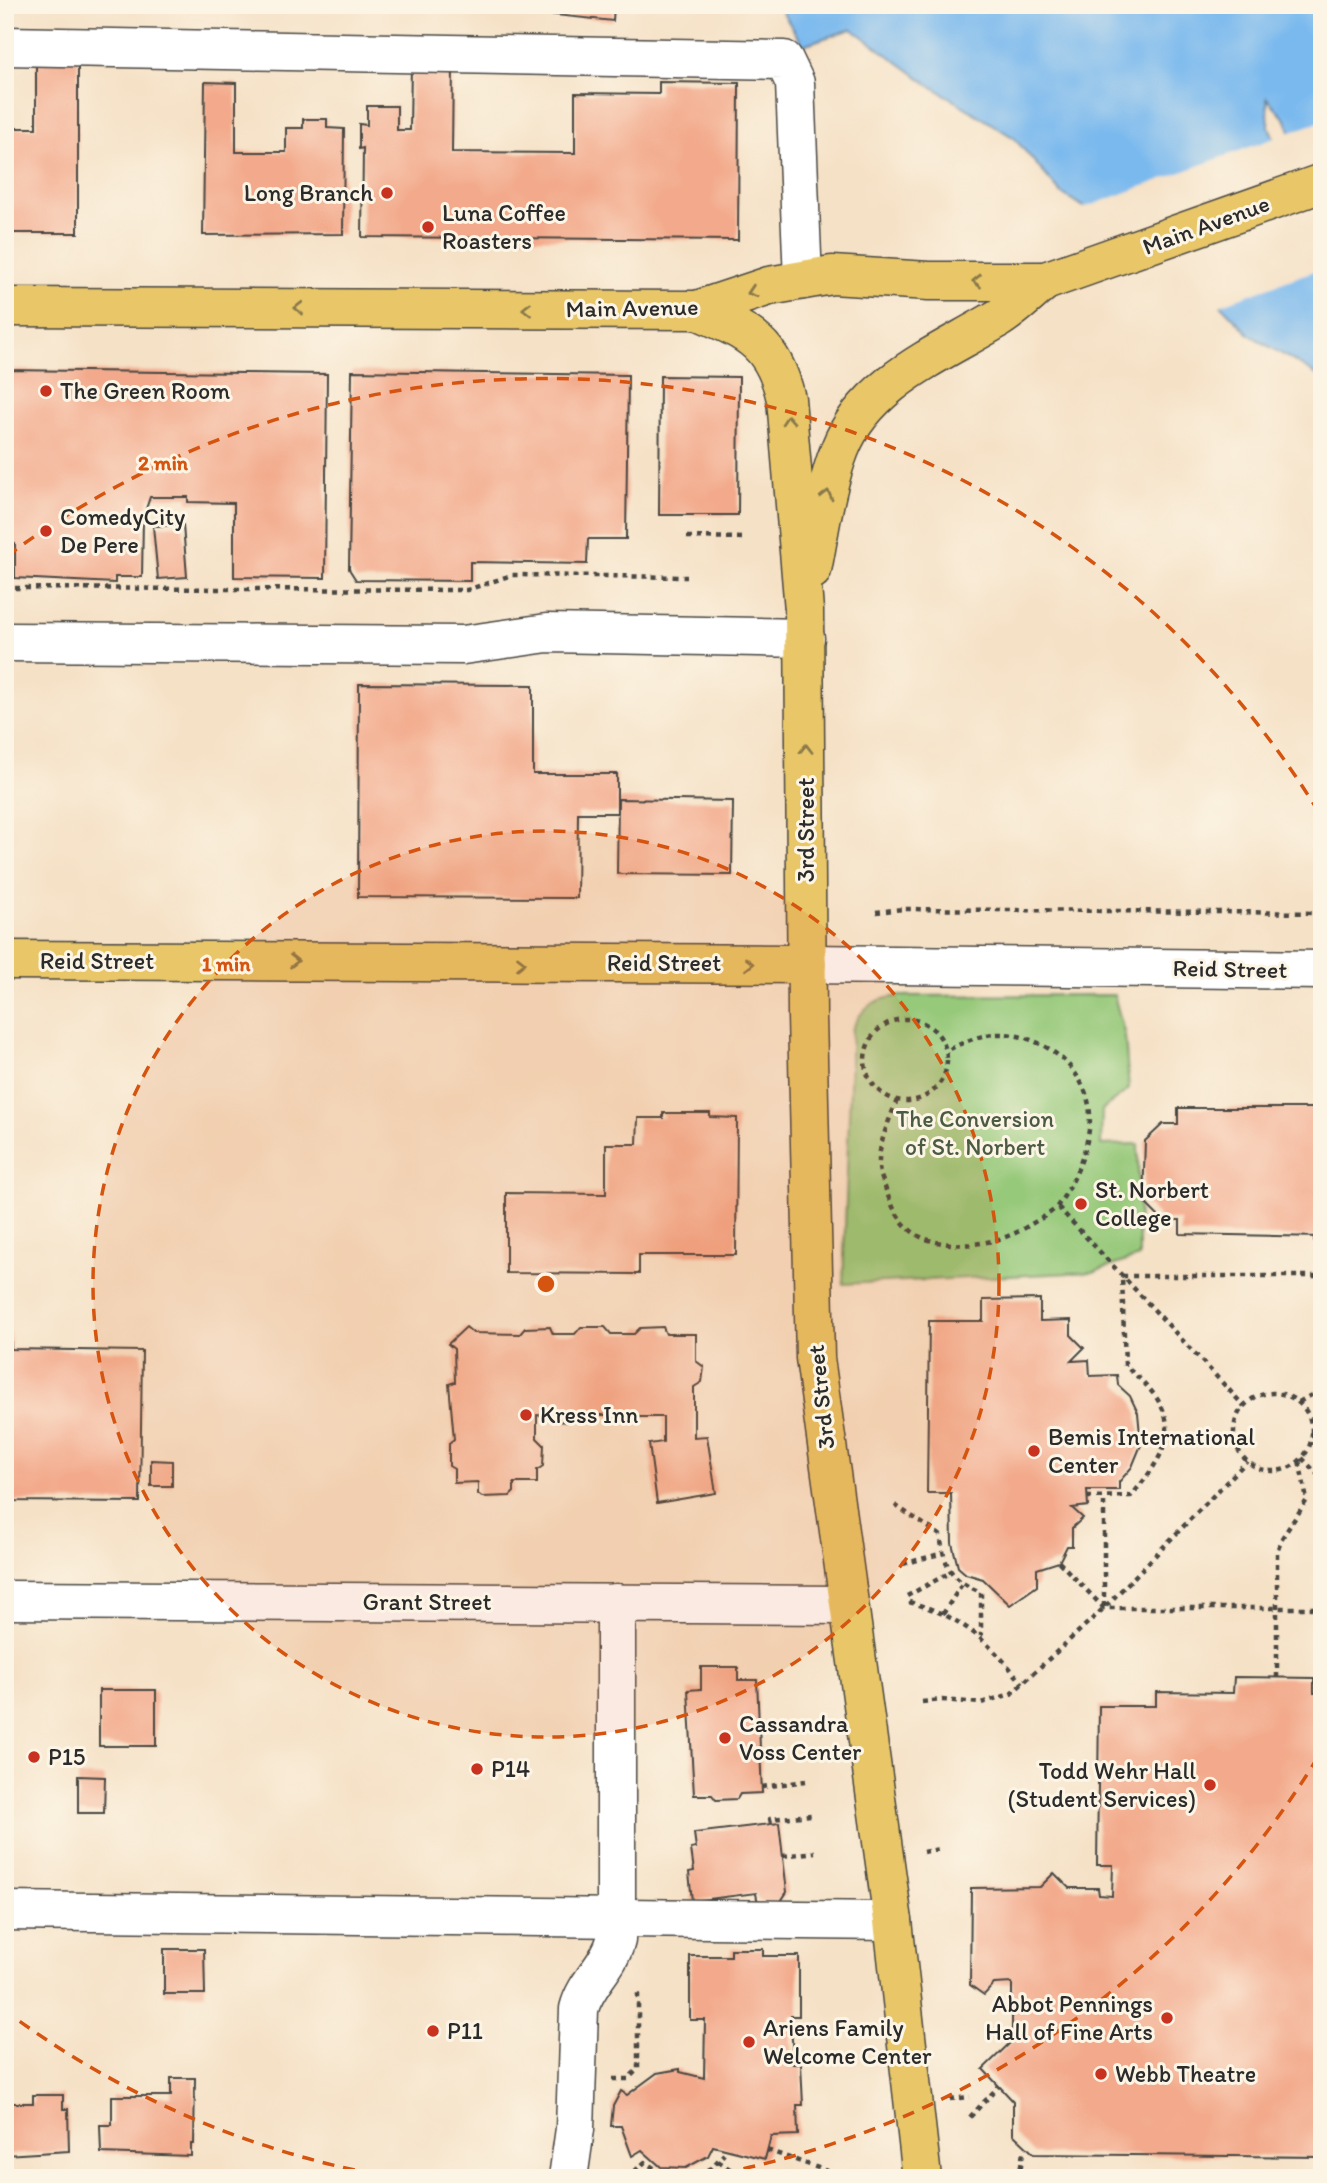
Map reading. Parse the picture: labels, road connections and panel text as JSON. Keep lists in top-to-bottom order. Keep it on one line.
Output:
{"streets":{"main road":["Main Avenue","3rd Street","Reid Street"],"street":["Grant Street"]},"crossings":[["3rd Street","Reid Street"],["3rd Street","Grant Street"]],"one_way":["Main Avenue","Reid Street"],"parks":["The Conversion of St. Norbert"],"places":["Long Branch","Luna Coffee Roasters","The Green Room","ComedyCity De Pere","St. Norbert College","Kress Inn","Bemis International Center","Cassandra Voss Center","P15","P14","Todd Wehr Hall (Student Services)","Abbot Pennings Hall of Fine Arts","P11","Ariens Family Welcome Center","Webb Theatre"],"rings":["2 min","1 min"]}
